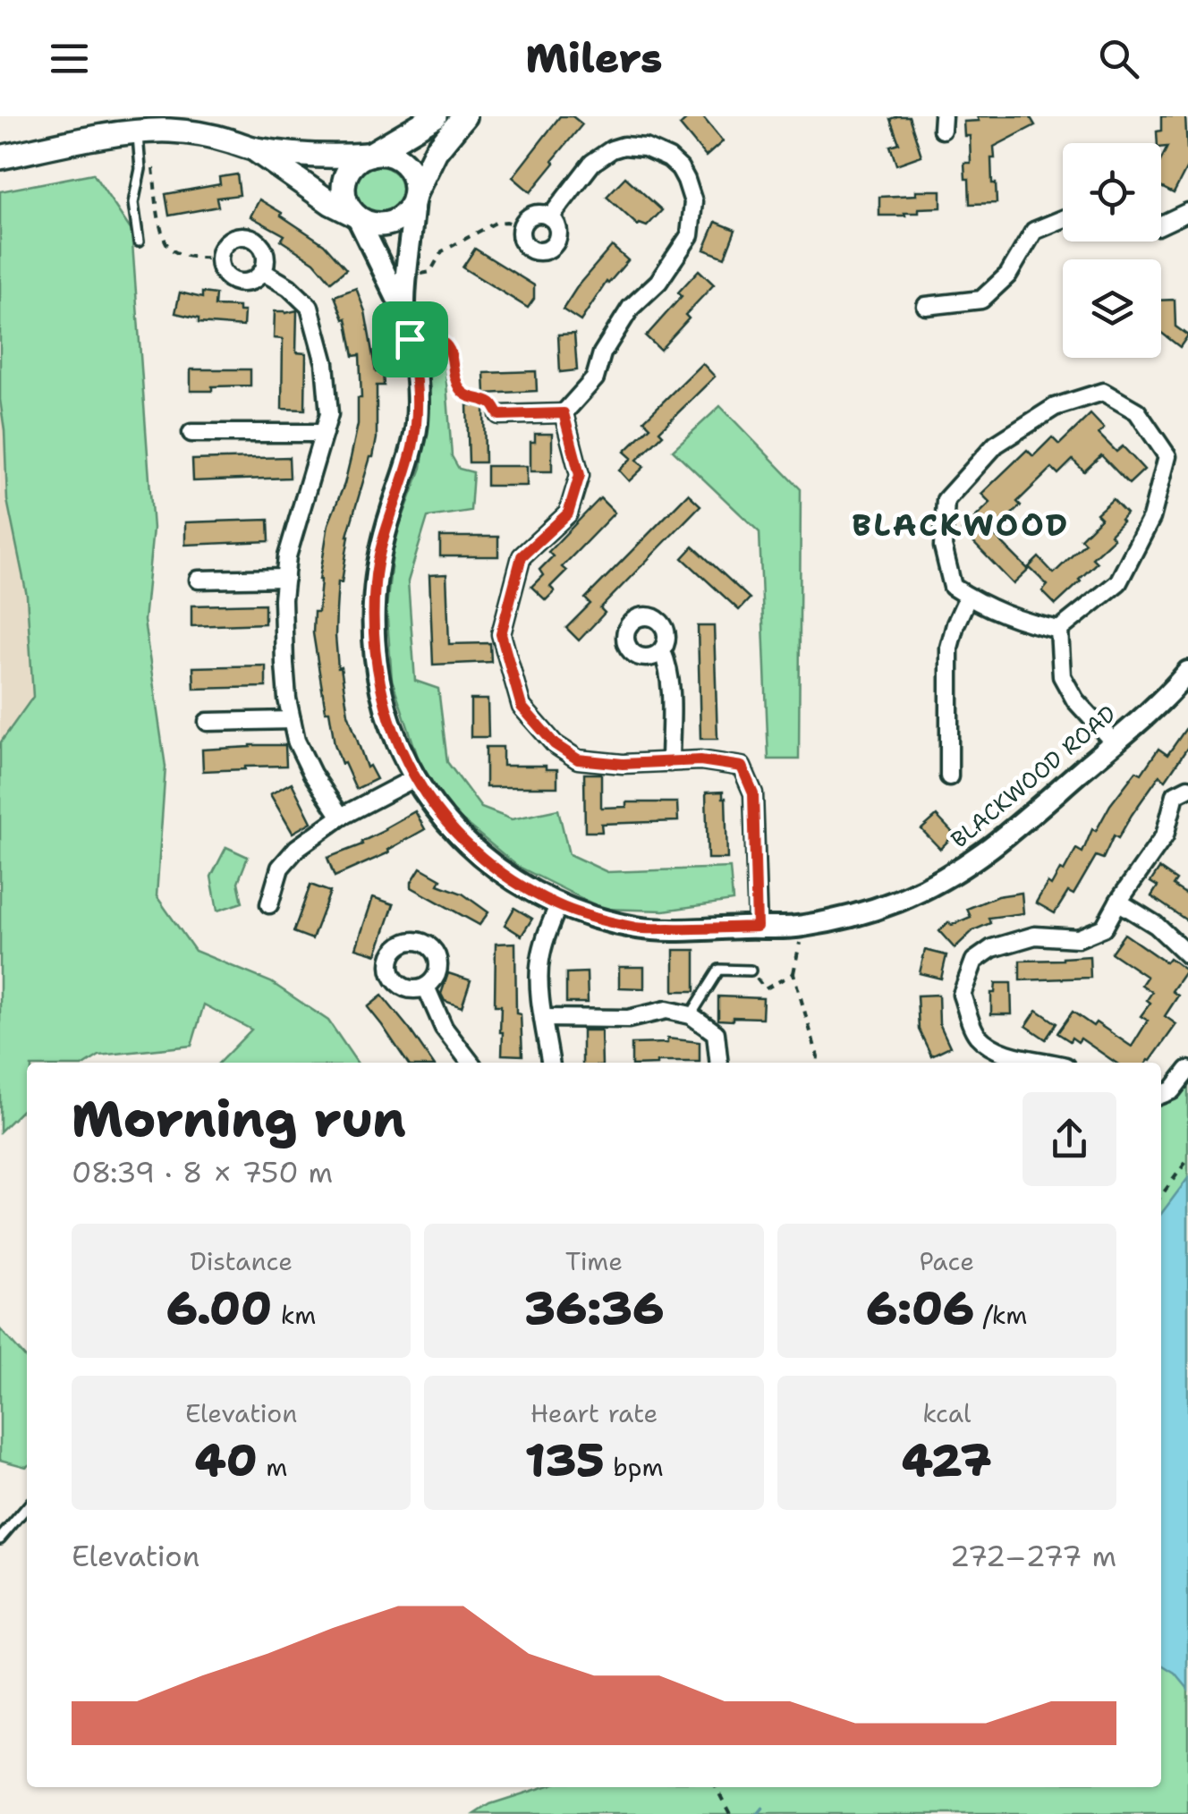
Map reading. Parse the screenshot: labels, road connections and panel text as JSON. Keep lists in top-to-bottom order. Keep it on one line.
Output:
{"streets":{"street":["BLACKWOOD ROAD"]},"districts":["BLACKWOOD"],"page":{"header":"Milers","heading":["Morning run","08:39 · 8 × 750 m"],"stats":[["Distance","6.00 km"],["Time","36:36"],["Pace","6:06 /km"],["Elevation","40 m"],["Heart rate","135 bpm"],["kcal","427"]],"chart":["Elevation","272–277 m"]}}
